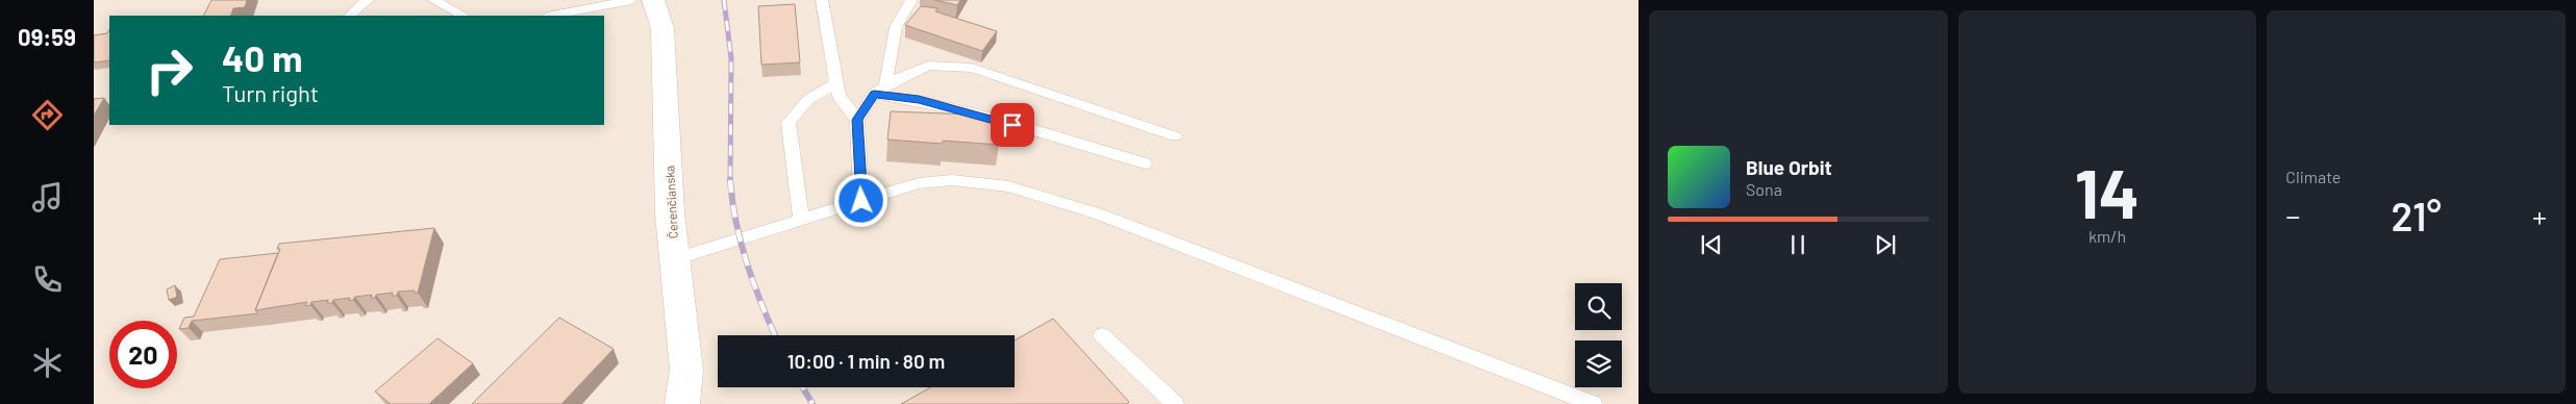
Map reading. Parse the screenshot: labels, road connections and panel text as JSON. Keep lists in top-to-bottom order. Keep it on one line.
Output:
{"streets":{"street":["Čerenčianska"]},"page":{"tabs":"09:59","tile":[["14","km/h"],"Climate"],"turn":["40 m","Turn right"],"song":["Blue Orbit","Sona"],"heat":["−","21°","+"],"limit":"20","trip":"10:00 · 1 min · 80 m"}}
